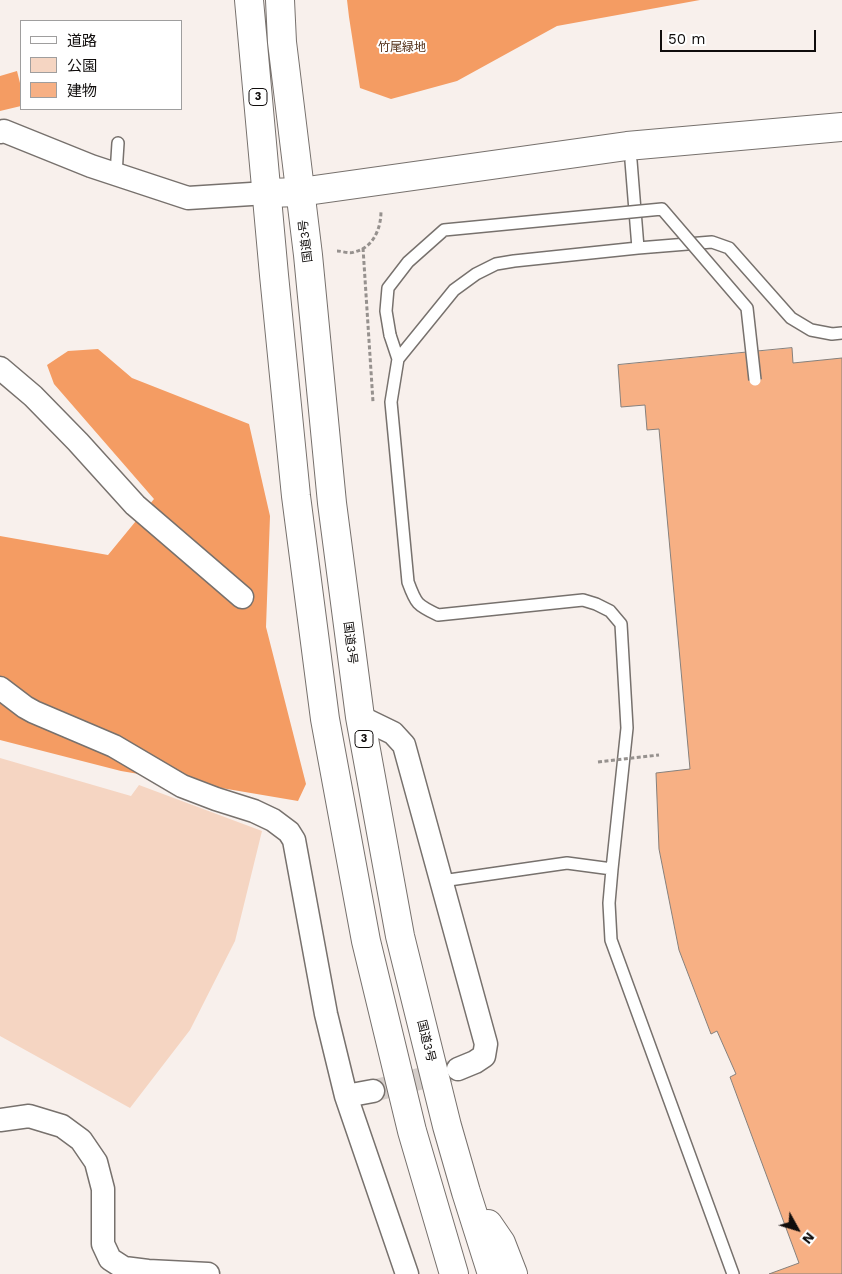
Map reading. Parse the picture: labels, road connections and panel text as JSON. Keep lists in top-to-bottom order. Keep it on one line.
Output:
{"streets":{"main road":["3","国道3号"]},"parks":["竹尾緑地"],"legend":["道路","公園","建物"],"scale_bar":"50 m","north":"bottom right"}
